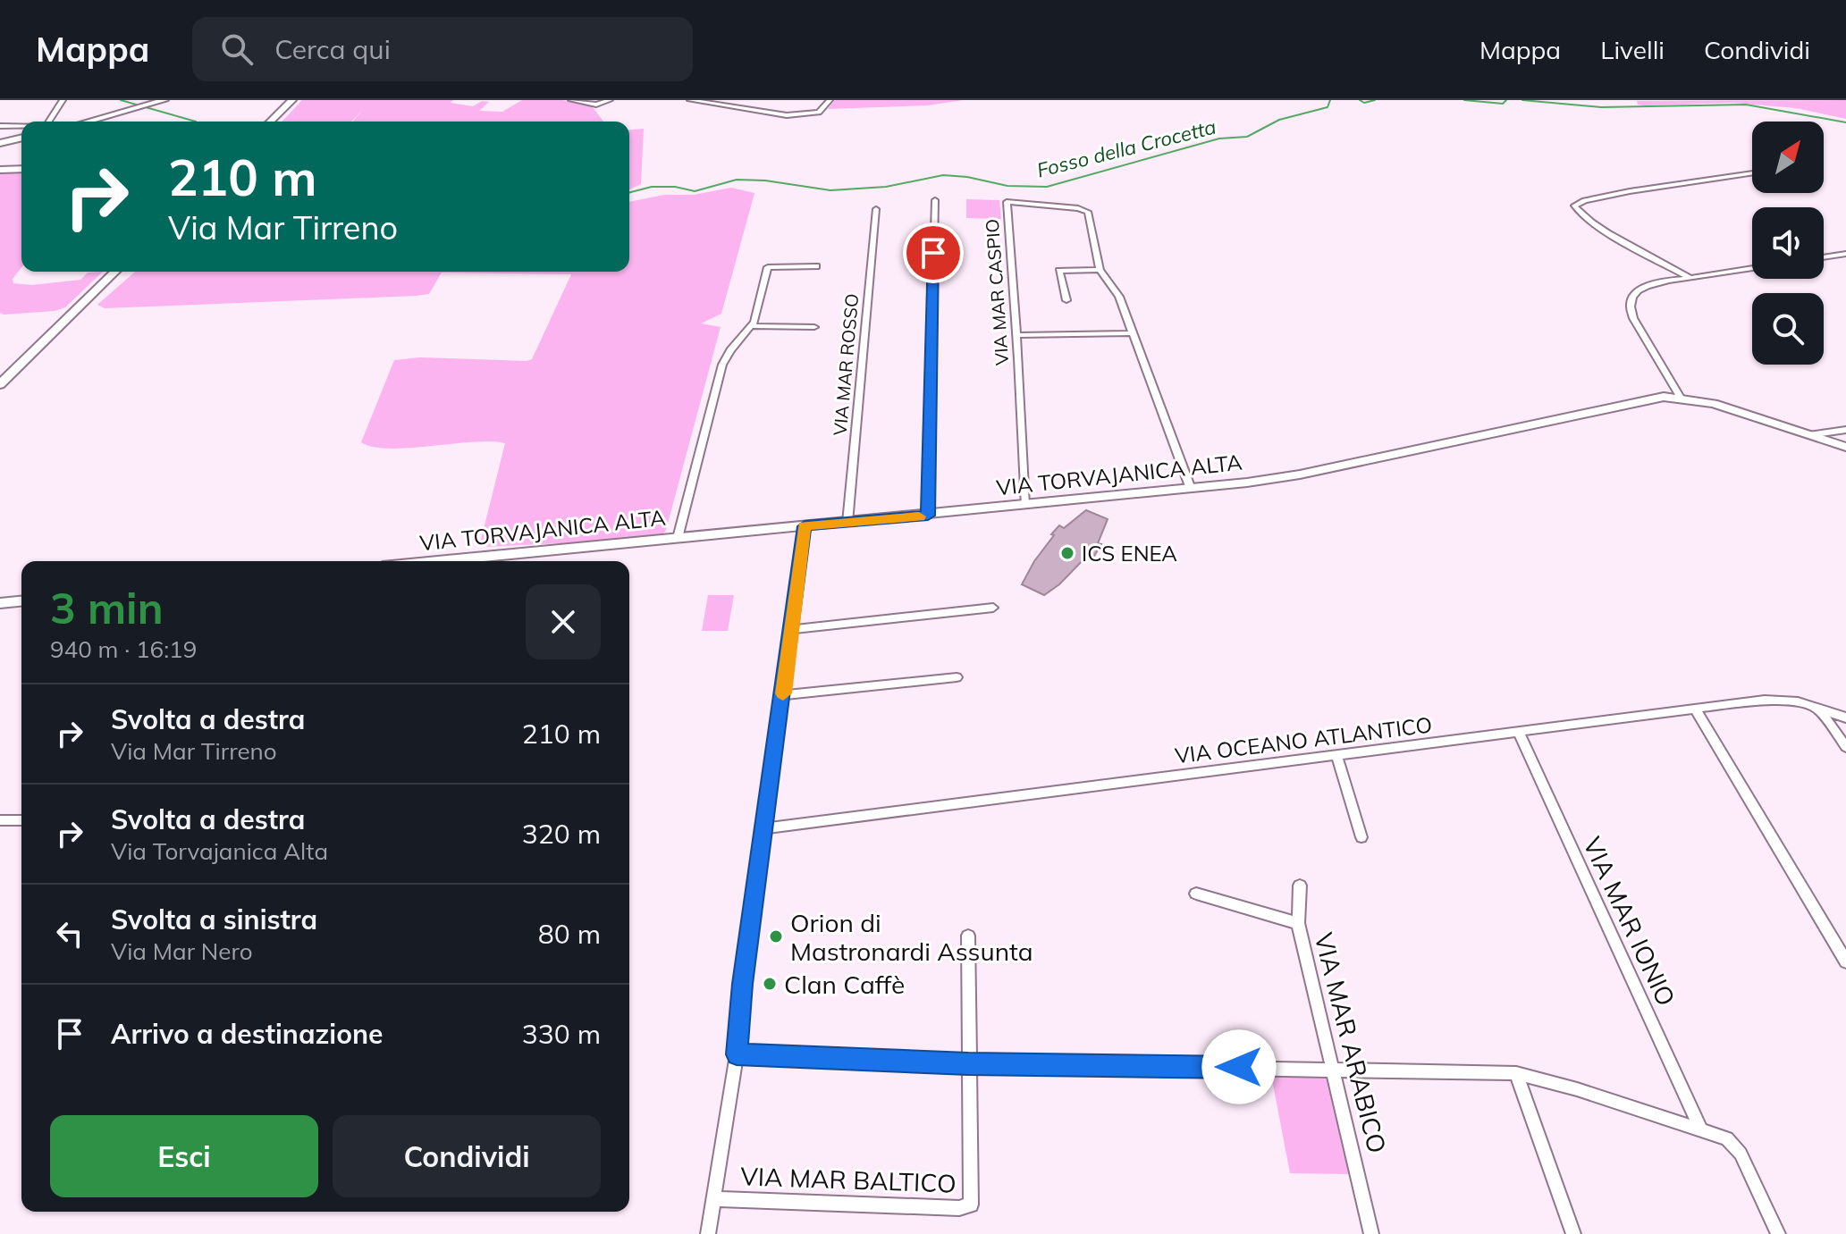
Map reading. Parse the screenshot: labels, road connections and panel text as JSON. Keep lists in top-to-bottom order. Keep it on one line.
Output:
{"streets":{"street":["VIA MAR CASPIO","VIA MAR ROSSO","VIA TORVAJANICA ALTA","VIA OCEANO ATLANTICO","VIA MAR IONIO","VIA MAR ARABICO","VIA MAR BALTICO"]},"crossings":[["VIA MAR CASPIO","VIA TORVAJANICA ALTA"],["VIA MAR ROSSO","VIA TORVAJANICA ALTA"],["VIA OCEANO ATLANTICO","VIA MAR IONIO"]],"water":["Fosso della Crocetta"],"places":["ICS ENEA","Orion di Mastronardi Assunta","Clan Caffè"],"north":"top right","page":{"header":"Mappa","search":"Cerca qui","nav":["Mappa","Livelli","Condividi"],"turn":["210 m","Via Mar Tirreno"],"heading":["3 min","940 m · 16:19"],"list":[{"name":"Svolta a destra","note":"Via Mar Tirreno","value":"210 m"},{"name":"Svolta a destra","note":"Via Torvajanica Alta","value":"320 m"},{"name":"Svolta a sinistra","note":"Via Mar Nero","value":"80 m"},{"name":"Arrivo a destinazione","value":"330 m"}],"buttons":["Esci","Condividi"]}}
